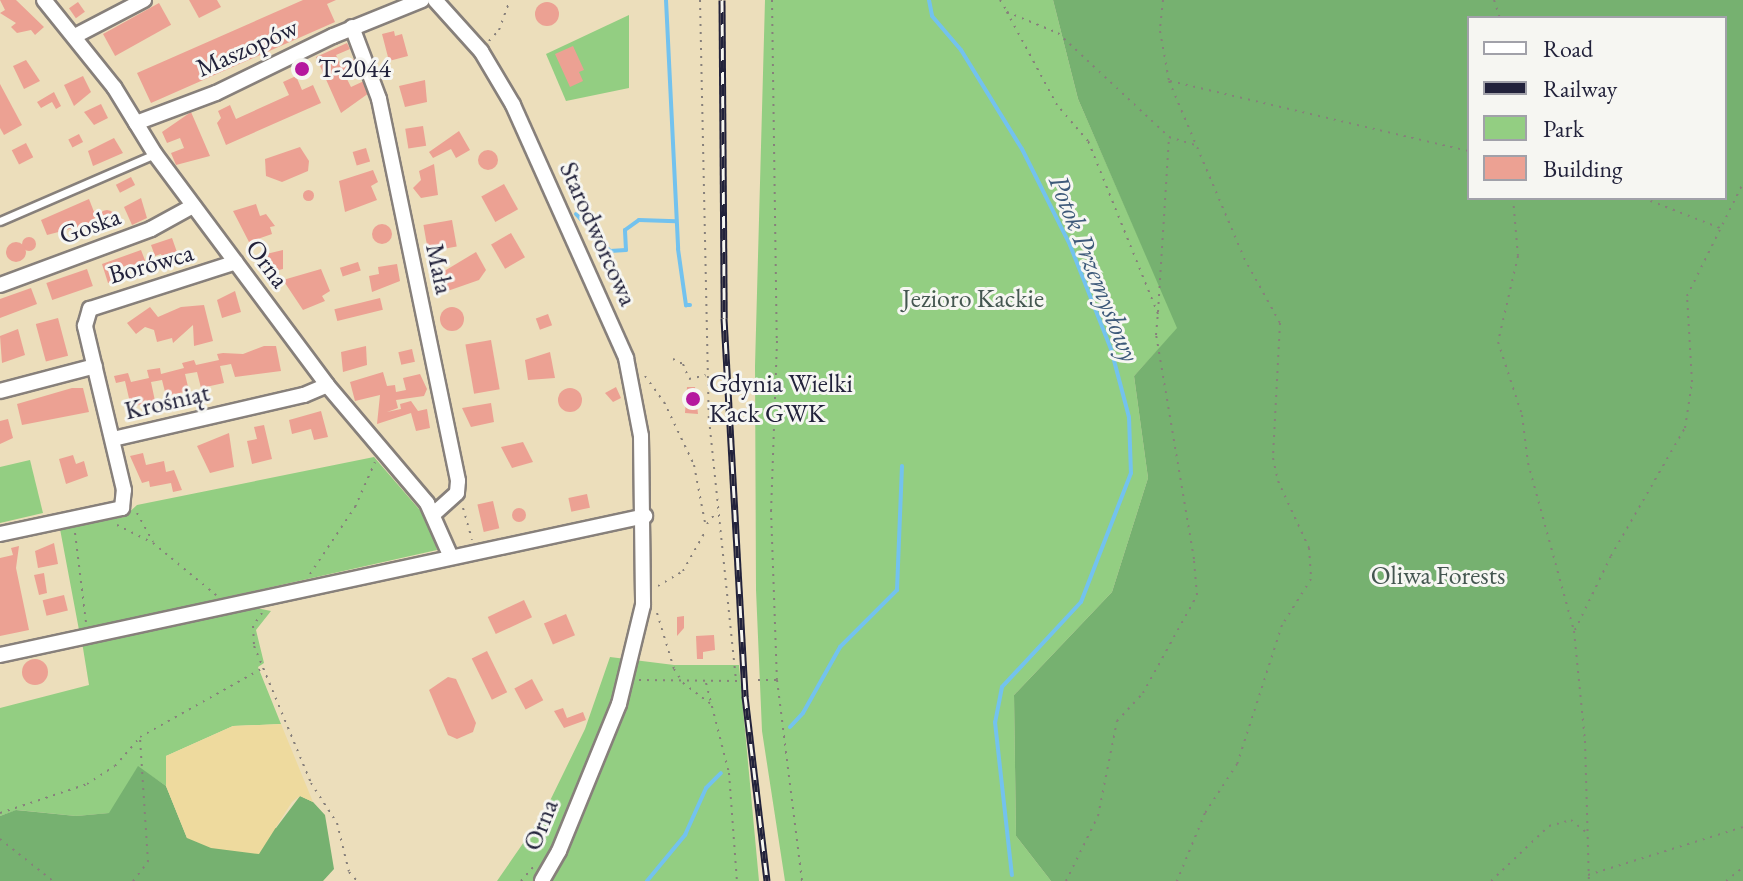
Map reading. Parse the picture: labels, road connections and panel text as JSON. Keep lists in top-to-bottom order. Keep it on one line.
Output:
{"streets":{"street":["Maszopów","Goska","Starodworcowa","Borówca","Orna","Mała","Krośniąt"]},"crossings":[["Maszopów","Orna"],["Maszopów","Mała"],["Goska","Orna"],["Starodworcowa","Orna"],["Borówca","Orna"],["Borówca","Krośniąt"],["Orna","Krośniąt"]],"water":["Potok Przemysłowy"],"parks":["Jezioro Kackie","Oliwa Forests"],"places":["T-2044","Gdynia Wielki Kack GWK"],"legend":["Road","Railway","Park","Building"]}
